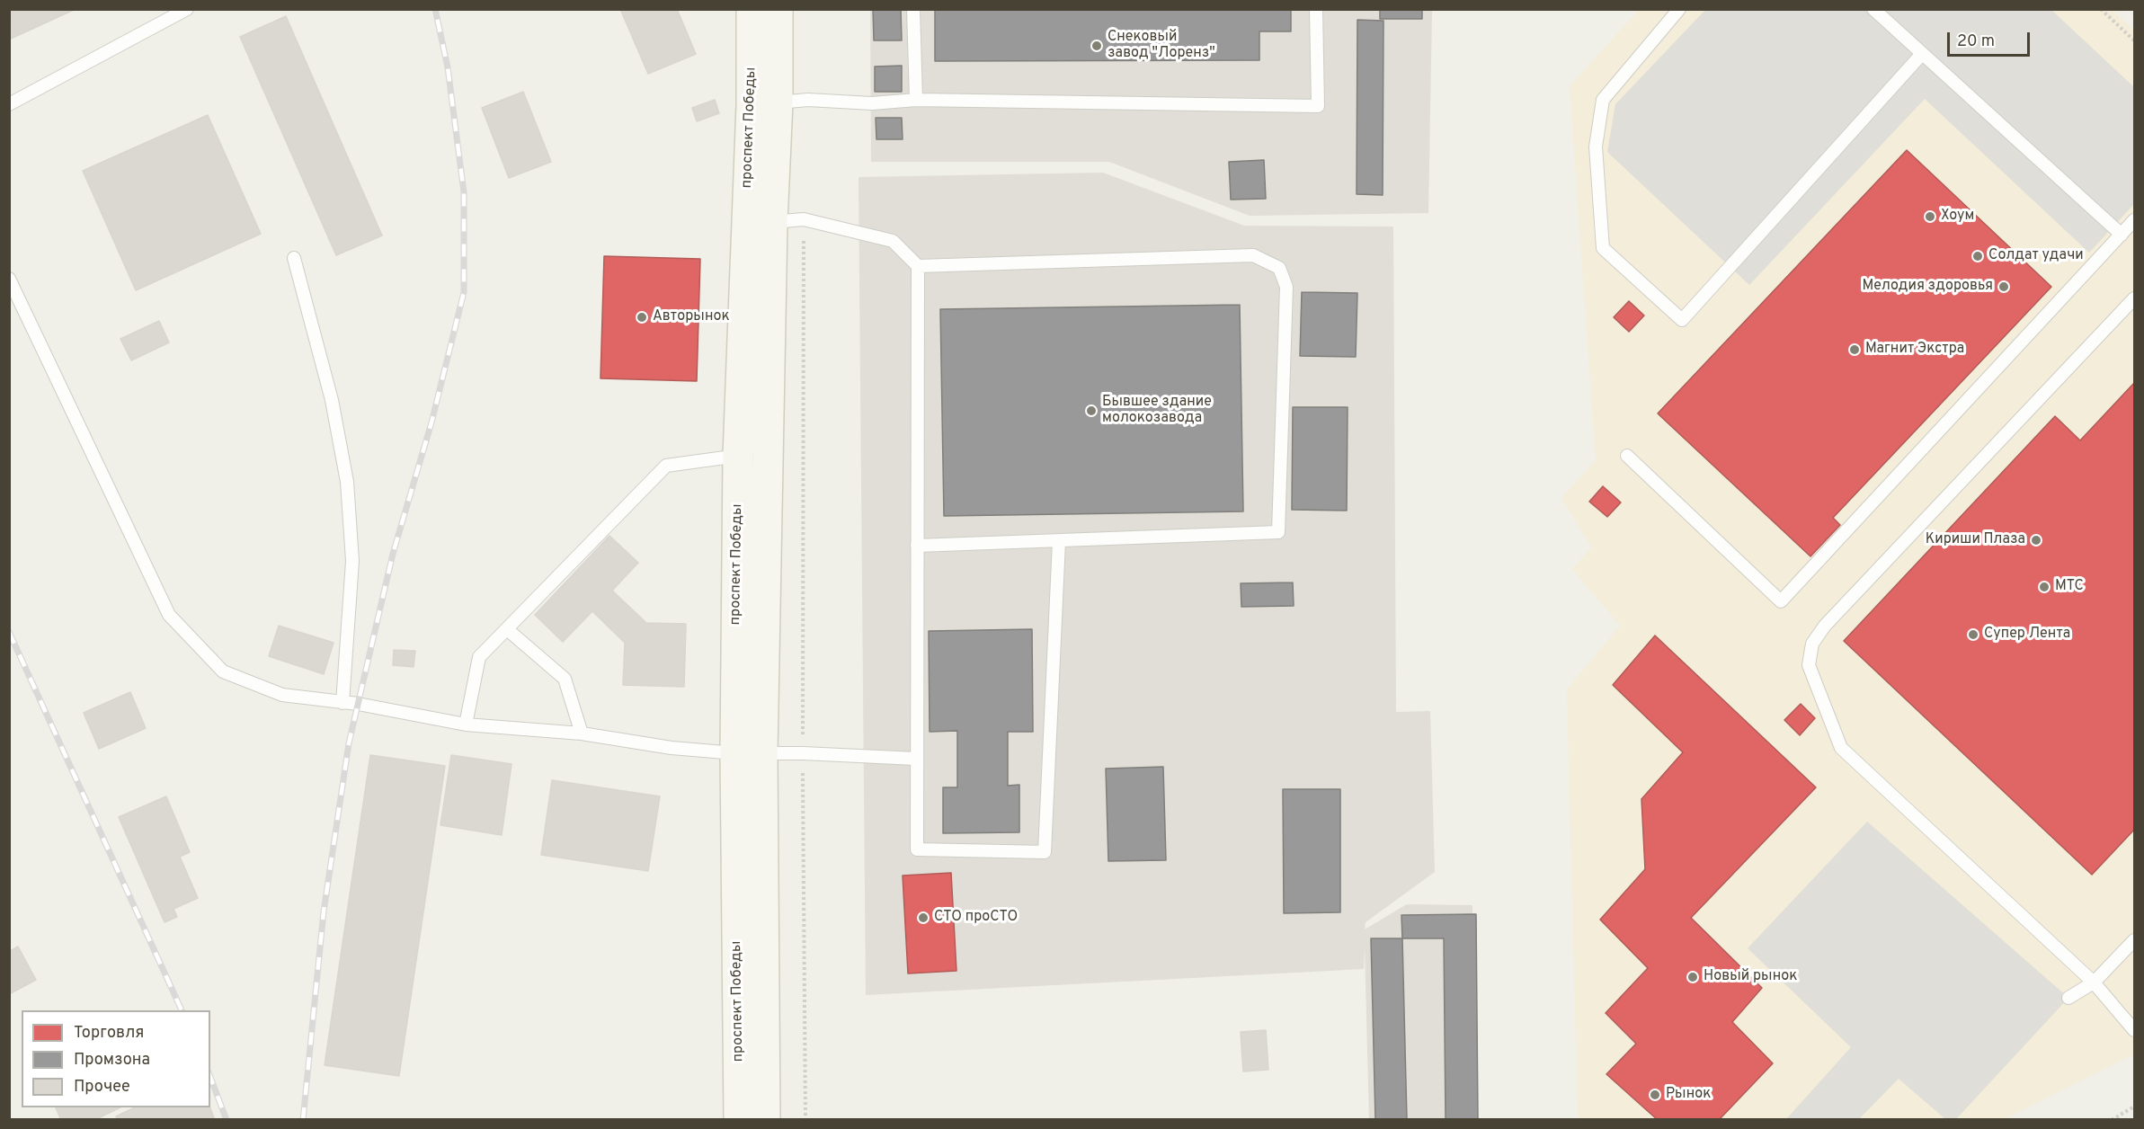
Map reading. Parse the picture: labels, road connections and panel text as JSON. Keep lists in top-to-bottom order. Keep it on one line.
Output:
{"streets":{"main road":["проспект Победы"]},"places":["Снековый завод \"Лоренз\"","Хоум","Солдат удачи","Мелодия здоровья","Авторынок","Магнит Экстра","Бывшее здание молокозавода","Кириши Плаза","МТС","Супер Лента","СТО проСТО","Новый рынок","Рынок"],"legend":["Торговля","Промзона","Прочее"],"scale_bar":"20 m"}
